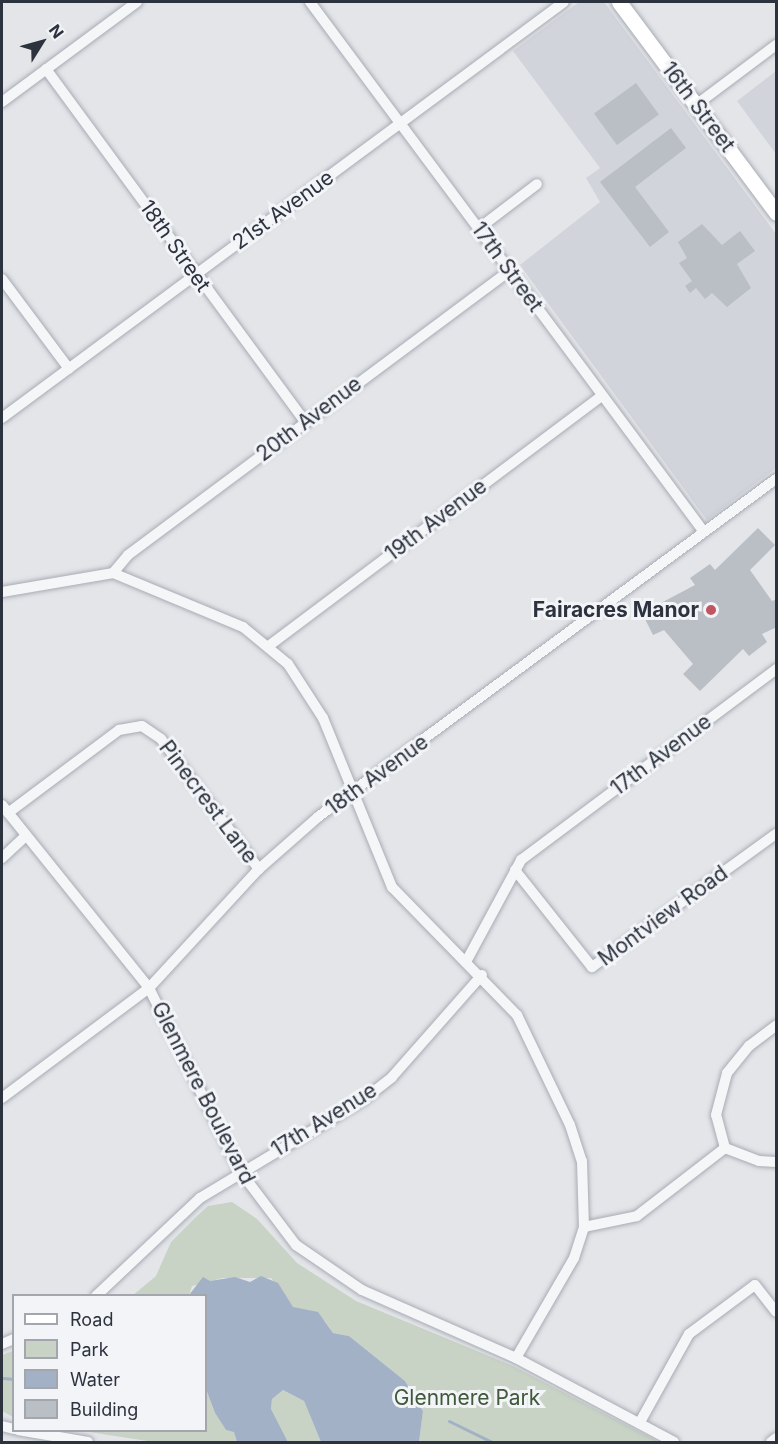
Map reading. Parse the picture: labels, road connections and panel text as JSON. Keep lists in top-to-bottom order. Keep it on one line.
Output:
{"streets":{"main road":["16th Street"],"street":["21st Avenue","18th Street","17th Street","20th Avenue","19th Avenue","17th Avenue","18th Avenue","Pinecrest Lane","Montview Road","Glenmere Boulevard"]},"crossings":[["21st Avenue","18th Street"],["21st Avenue","17th Street"],["18th Street","20th Avenue"],["17th Street","20th Avenue"],["17th Street","19th Avenue"],["17th Street","18th Avenue"],["17th Avenue","Montview Road"],["17th Avenue","Glenmere Boulevard"],["18th Avenue","Pinecrest Lane"],["18th Avenue","Glenmere Boulevard"],["Pinecrest Lane","Glenmere Boulevard"]],"parks":["Glenmere Park"],"places":["Fairacres Manor"],"legend":["Road","Park","Water","Building"],"north":"top right"}
